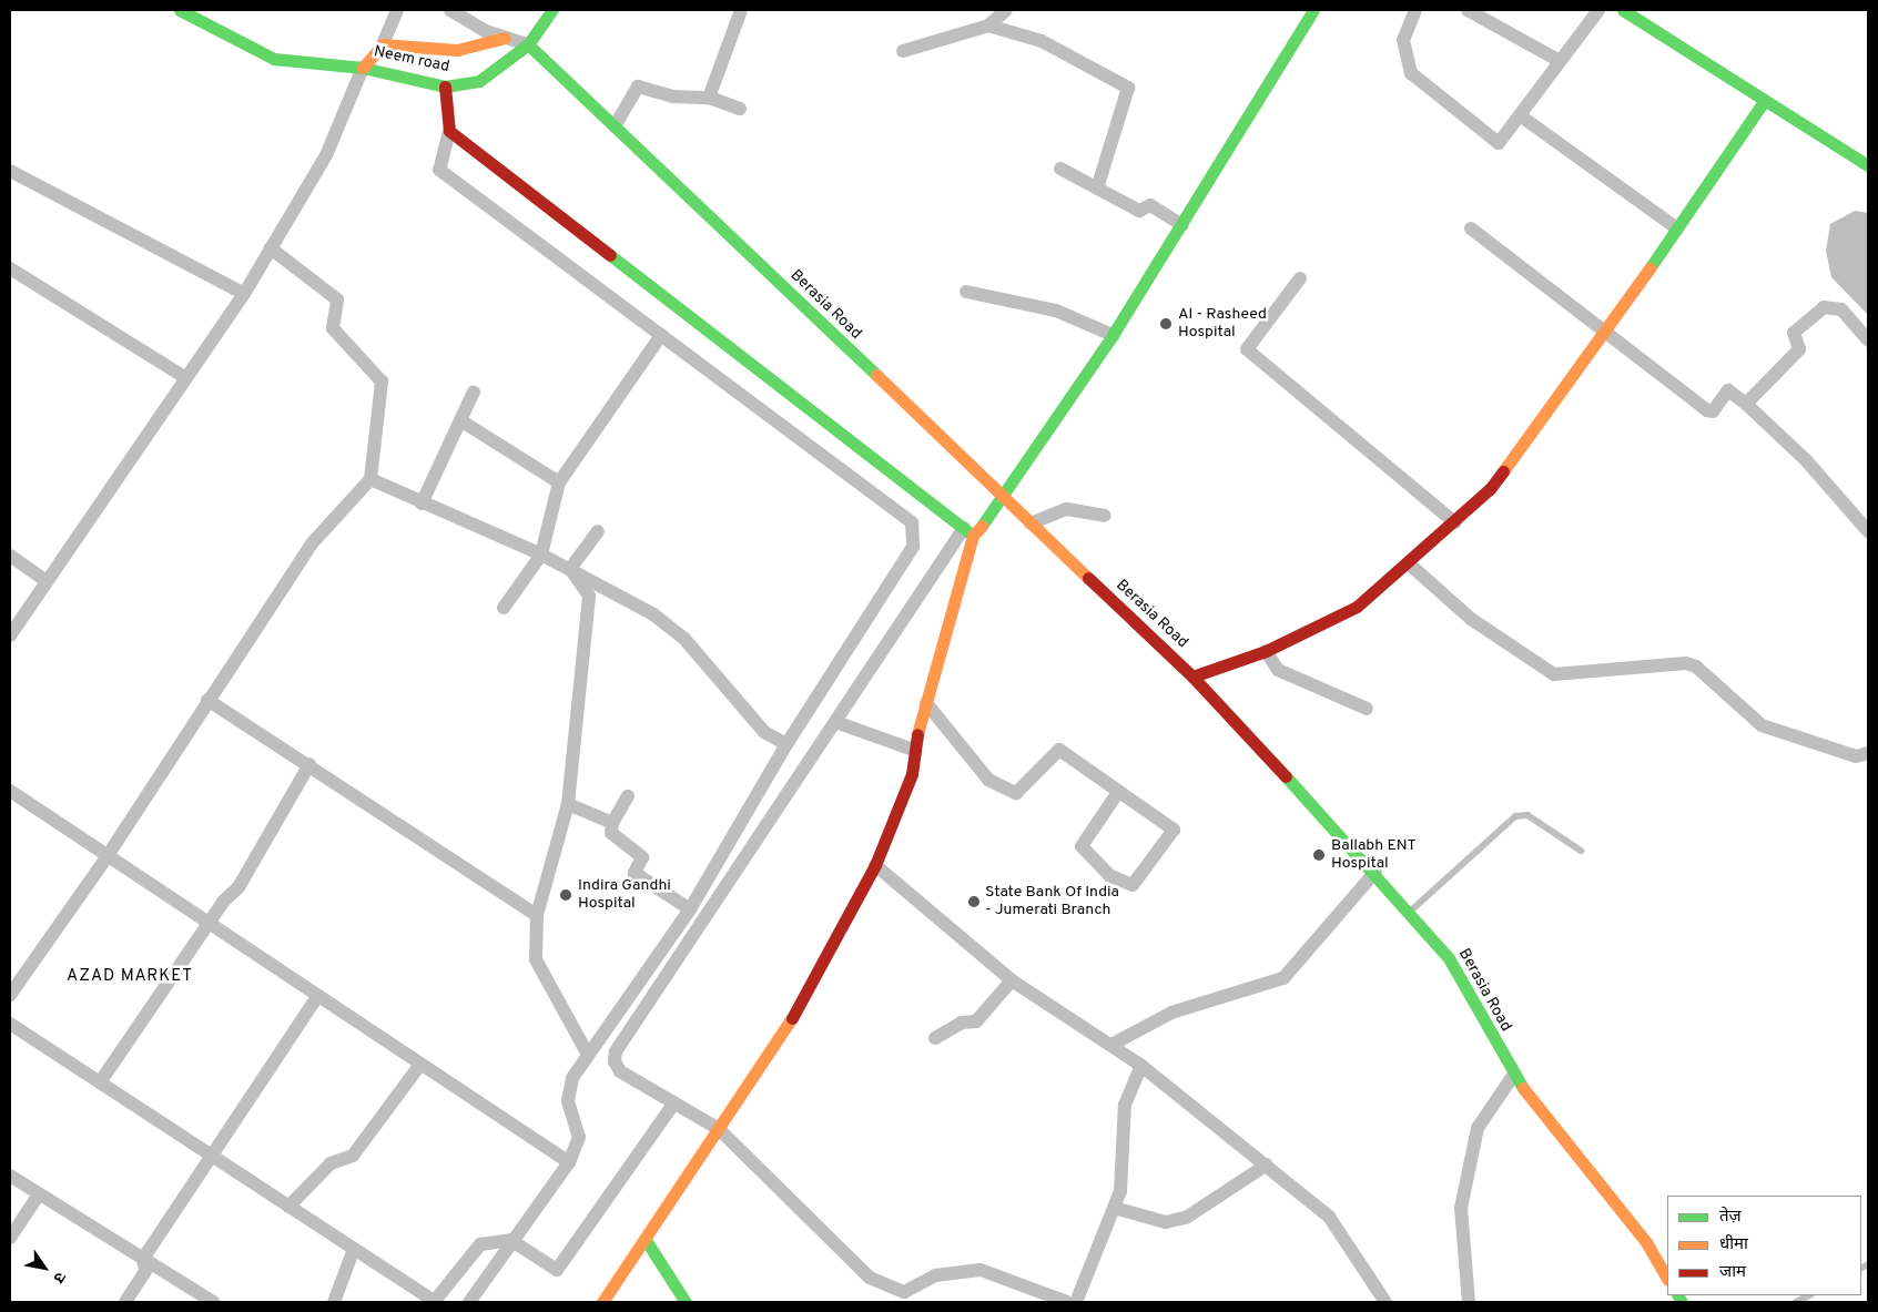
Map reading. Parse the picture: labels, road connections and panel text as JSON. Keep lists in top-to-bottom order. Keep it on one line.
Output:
{"streets":{"street":["Neem road","Berasia Road"]},"crossings":[["Neem road","Berasia Road"]],"districts":["AZAD MARKET"],"places":["Al - Rasheed Hospital","Ballabh ENT Hospital","Indira Gandhi Hospital","State Bank Of India - Jumerati Branch"],"legend":["तेज़","धीमा","जाम"],"north":"bottom right"}
